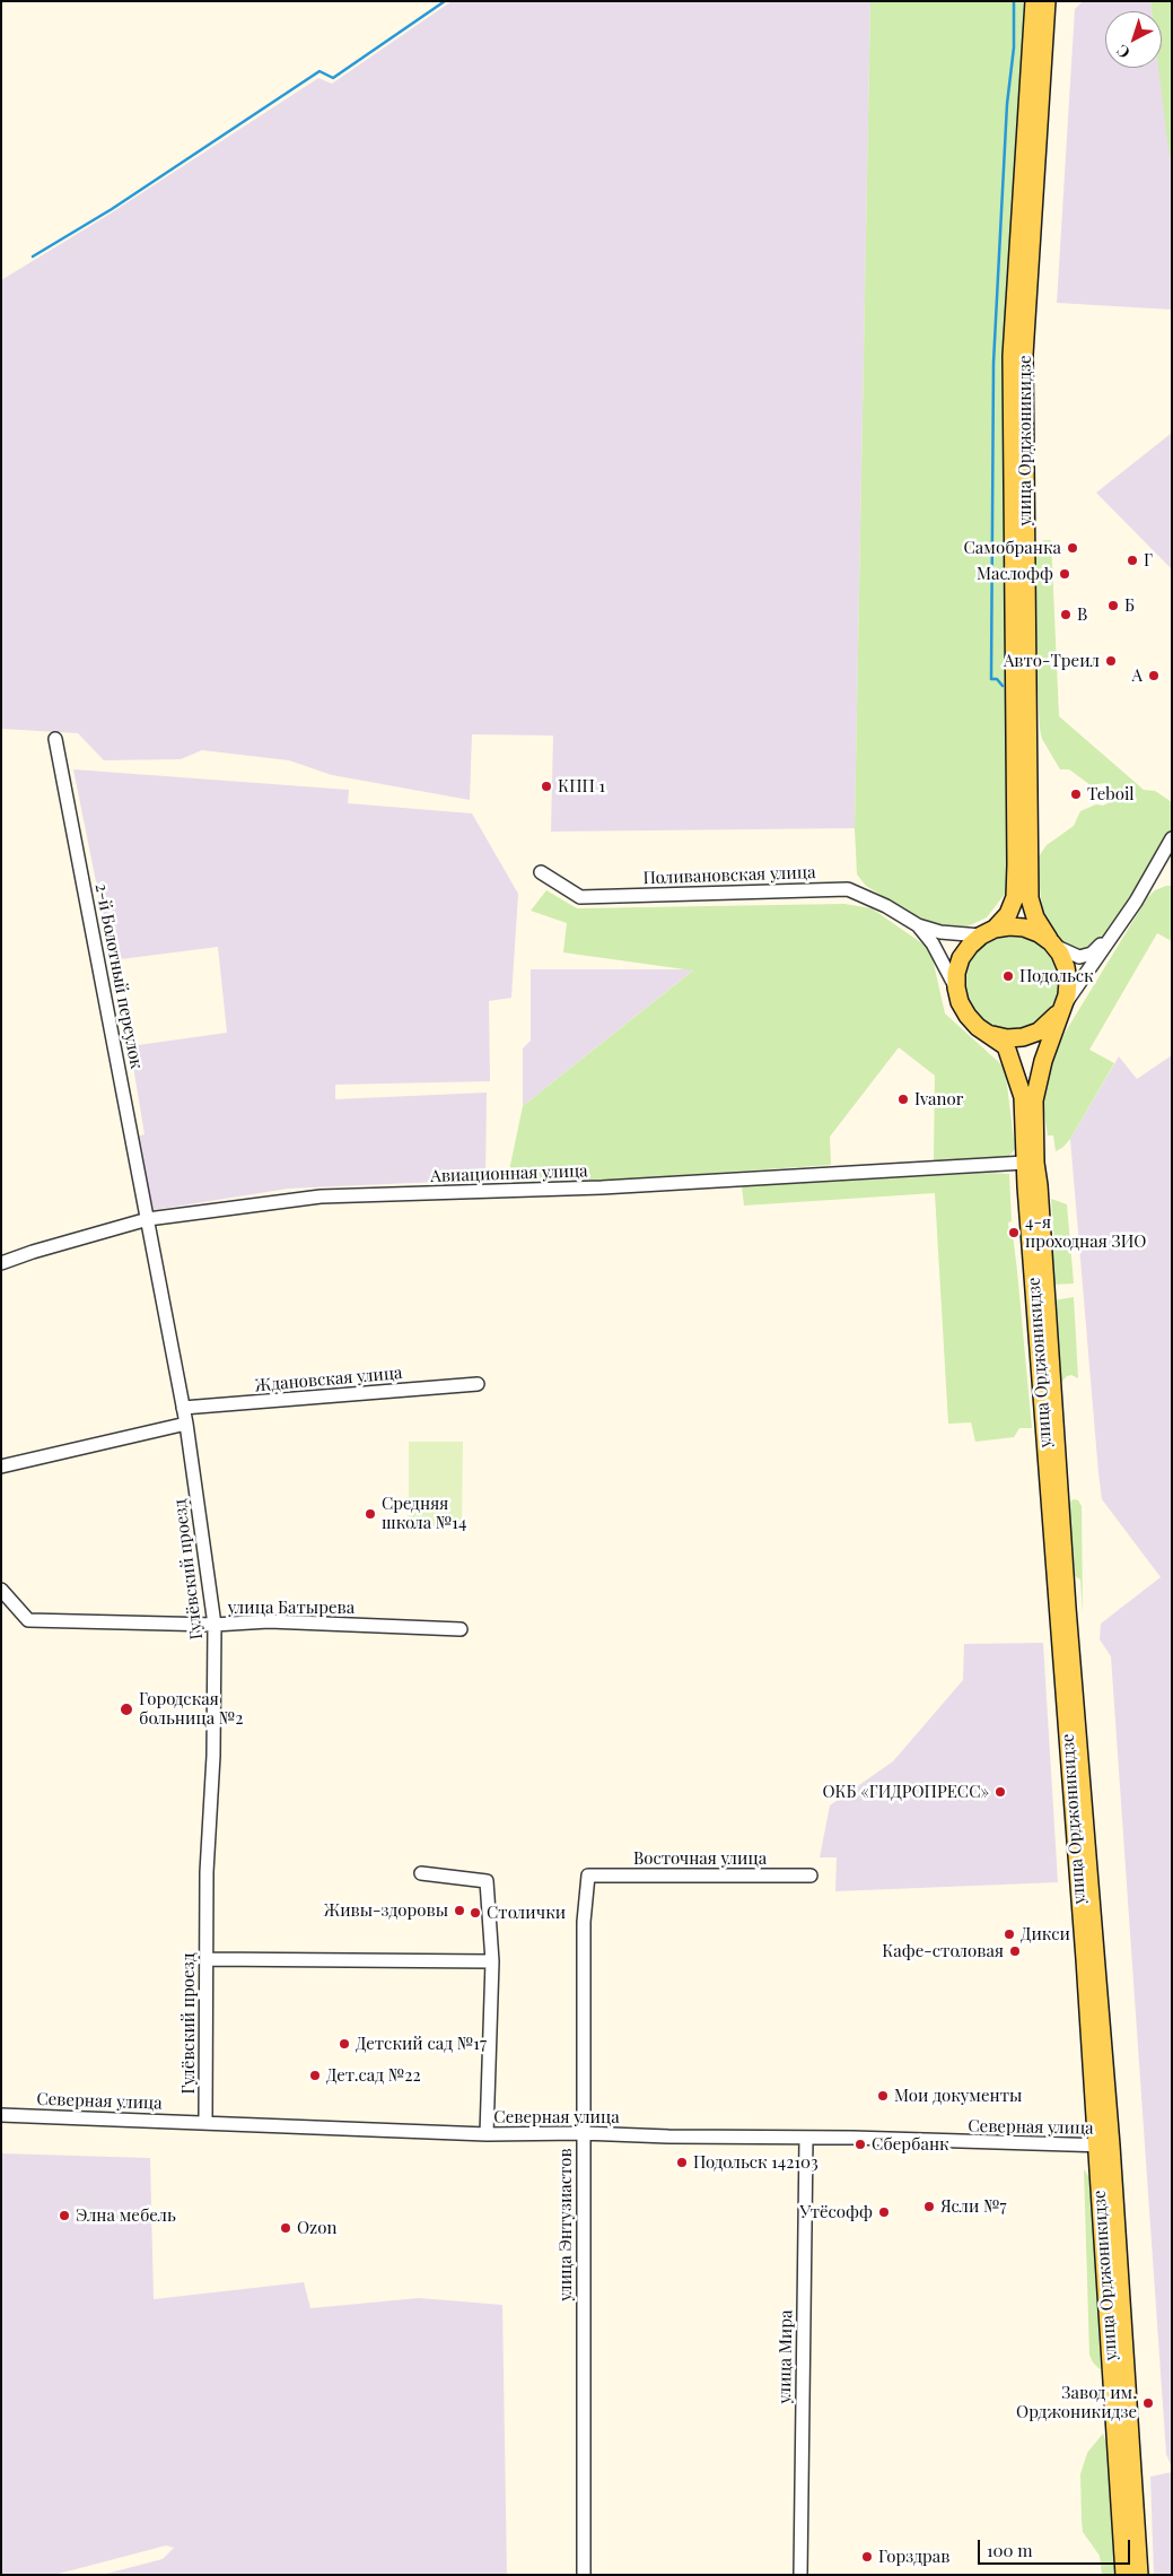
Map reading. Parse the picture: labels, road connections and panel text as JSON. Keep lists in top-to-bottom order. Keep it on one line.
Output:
{"streets":{"main road":["улица Орджоникидзе"],"street":["Поливановская улица","2-й Болотный переулок","Авиационная улица","Ждановская улица","Гулёвский проезд","улица Батырева","Восточная улица","Северная улица","улица Энтузиастов","улица Мира"]},"crossings":[["улица Орджоникидзе","Авиационная улица"],["улица Орджоникидзе","Северная улица"],["2-й Болотный переулок","Авиационная улица"],["2-й Болотный переулок","Гулёвский проезд"],["Авиационная улица","Гулёвский проезд"],["Ждановская улица","Гулёвский проезд"],["Гулёвский проезд","улица Батырева"],["Гулёвский проезд","Северная улица"],["Восточная улица","улица Энтузиастов"],["Северная улица","улица Энтузиастов"],["Северная улица","улица Мира"]],"places":["Самобранка","Г","Маслофф","Б","В","Авто-Треил","А","КПП 1","Teboil","Подольск","Ivanor","4-я проходная ЗИО","Средняя школа №14","Городская больница №2","ОКБ «ГИДРОПРЕСС»","Живы-здоровы","Столички","Дикси","Кафе-столовая","Детский сад №17","Дет.сад №22","Мои документы","Сбербанк","Подольск 142103","Ясли №7","Утёсофф","Элна мебель","Ozon","Завод им. Орджоникидзе","Горздрав"],"scale_bar":"100 m","north":"bottom left"}
